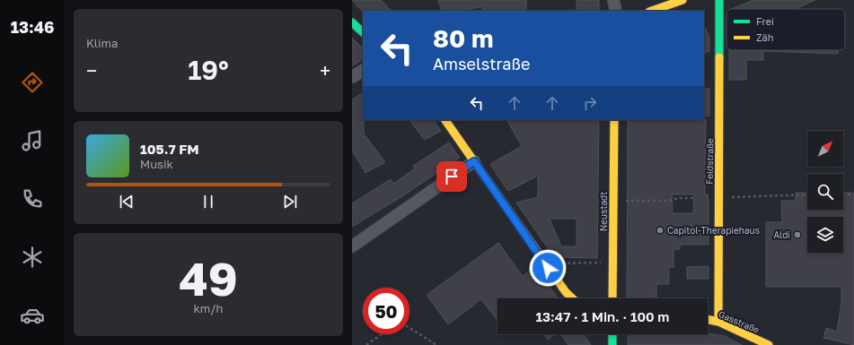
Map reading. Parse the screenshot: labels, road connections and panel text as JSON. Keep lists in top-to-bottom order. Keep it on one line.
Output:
{"streets":{"street":["Feldstraße","Neustadt","Gasstraße"]},"crossings":[["Feldstraße","Gasstraße"]],"places":["Capitol-Therapiehaus","Aldi"],"legend":["Frei","Zäh"],"north":"top right","page":{"tabs":"13:46","tile":["Klima",["49","km/h"]],"turn":["80 m","Amselstraße"],"heat":["−","19°","+"],"song":["105.7 FM","Musik"],"limit":"50","trip":"13:47 · 1 Min. · 100 m"}}
